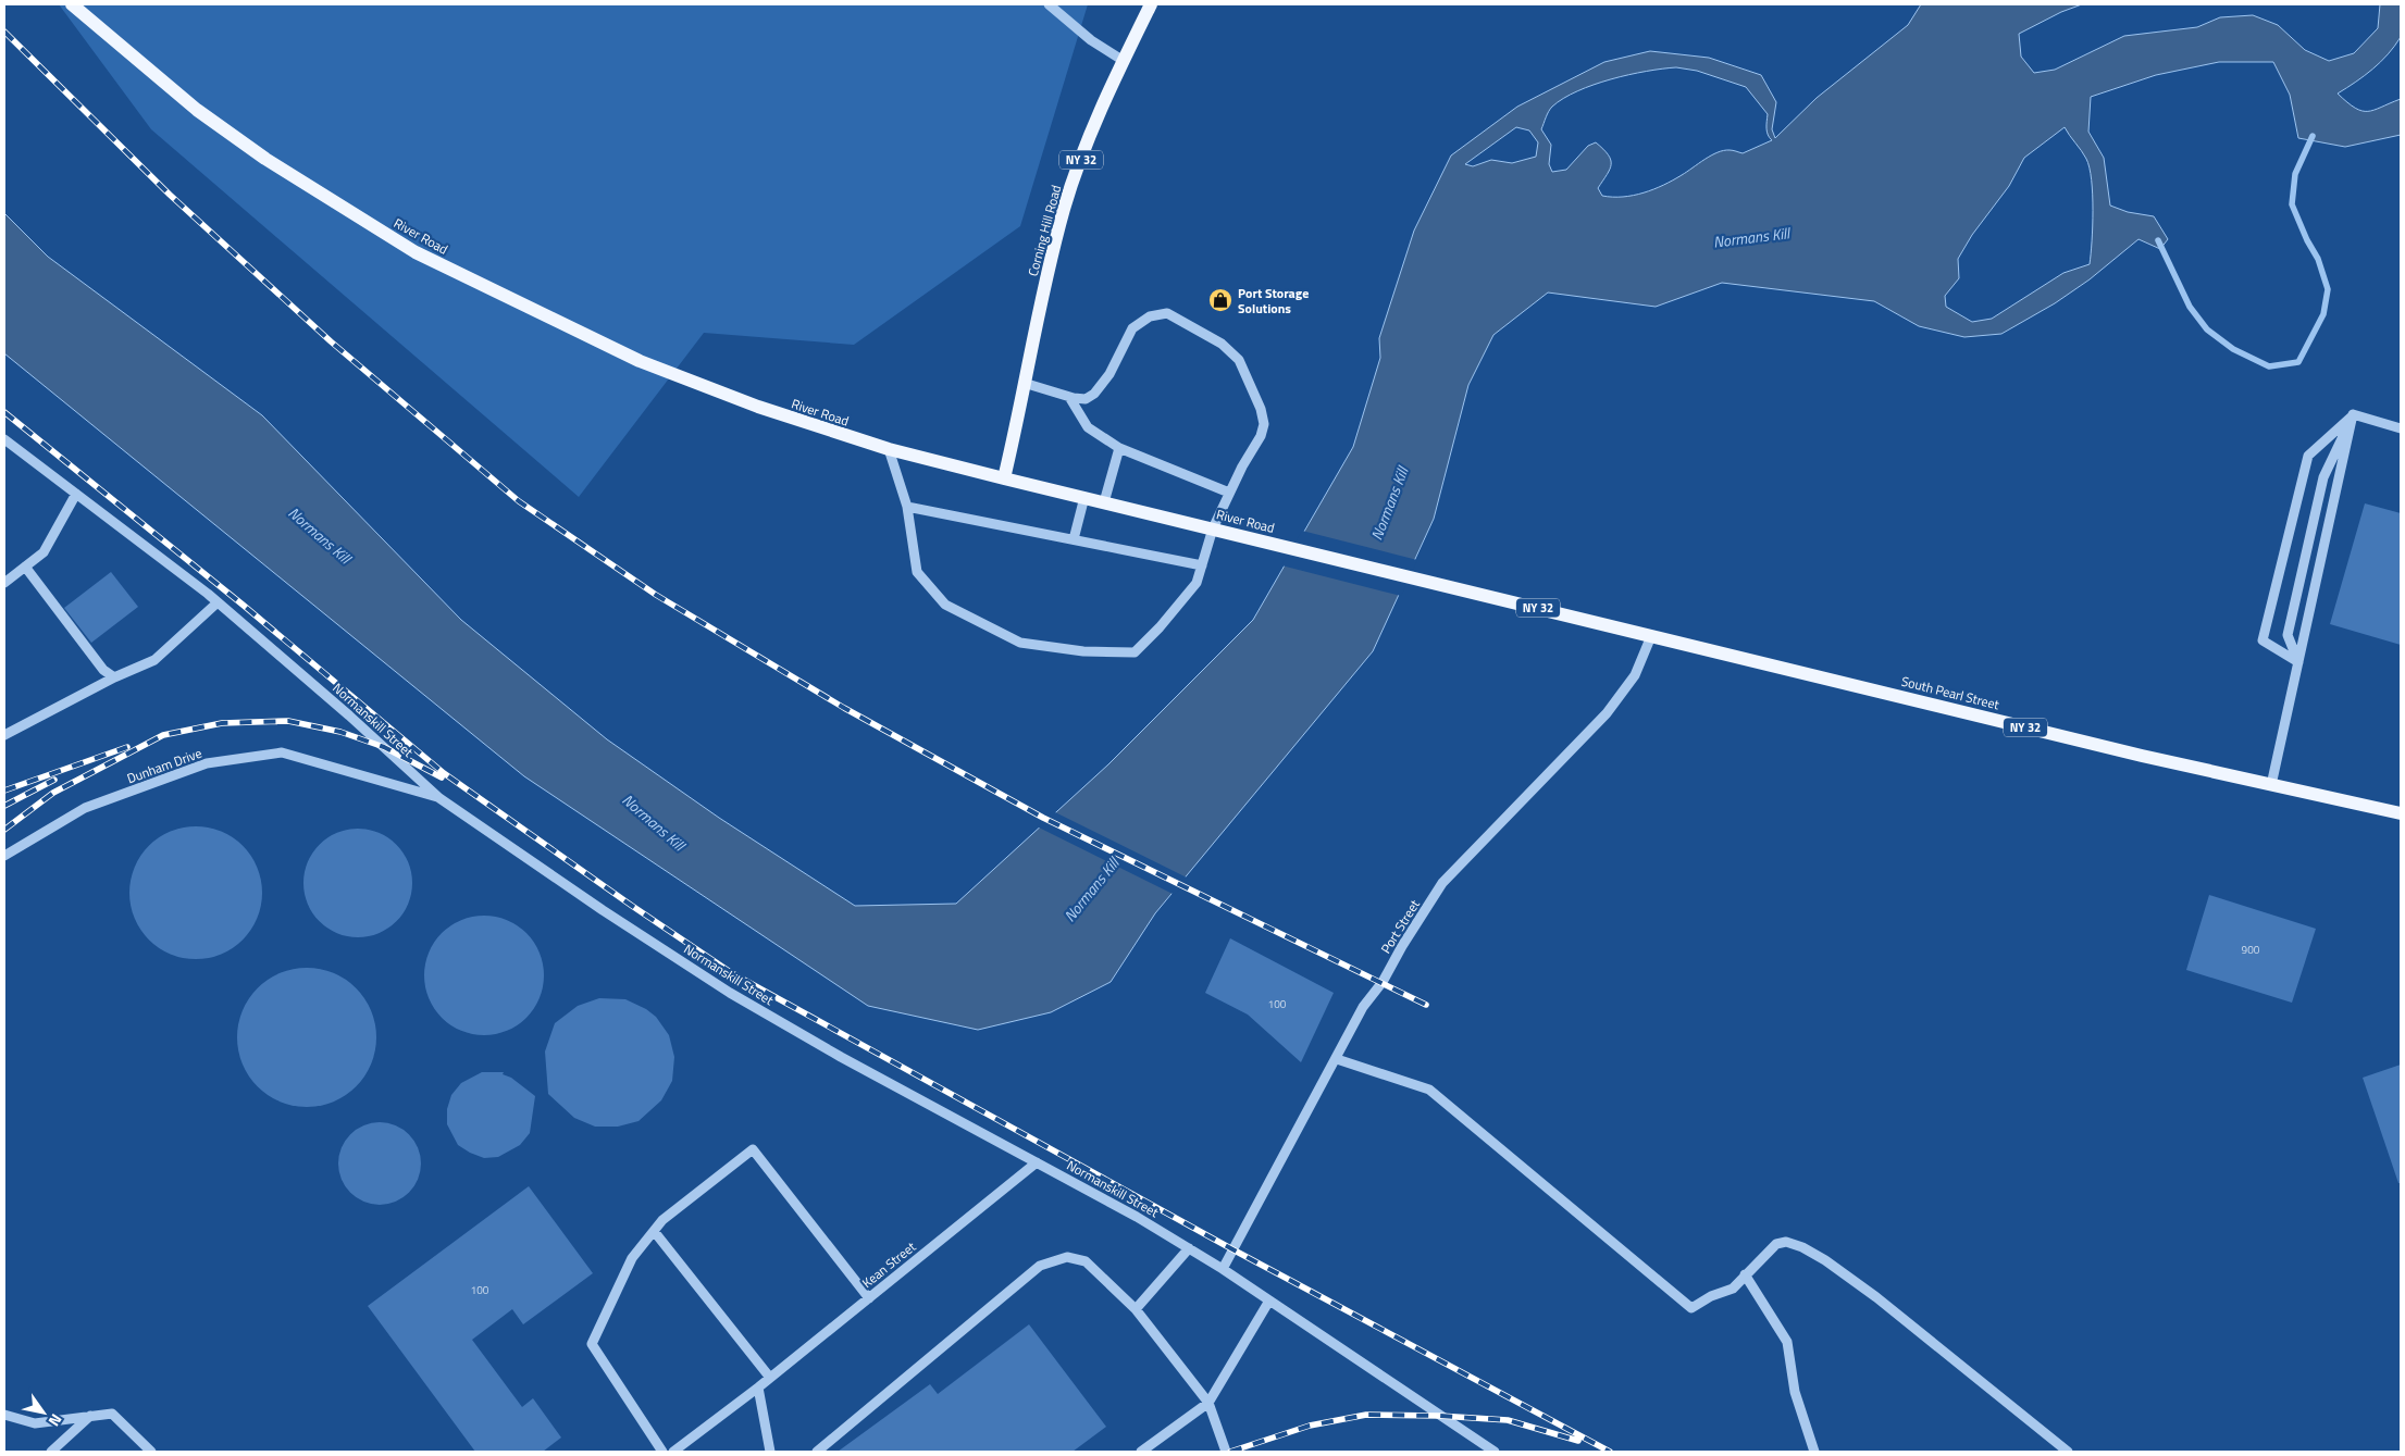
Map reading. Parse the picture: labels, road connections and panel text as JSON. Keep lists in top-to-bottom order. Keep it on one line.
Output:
{"streets":{"main road":["NY 32","Corning Hill Road","River Road","South Pearl Street"],"street":["Normanskill Street","Dunham Drive","Port Street","Kean Street"]},"crossings":[["Corning Hill Road","River Road"],["River Road","South Pearl Street"],["River Road","Port Street"],["South Pearl Street","Port Street"],["Normanskill Street","Dunham Drive"],["Normanskill Street","Port Street"],["Normanskill Street","Kean Street"]],"water":["Normans Kill"],"places":{"shop":["Port Storage Solutions"]},"house_numbers":["900","100","100"],"north":"bottom right"}
